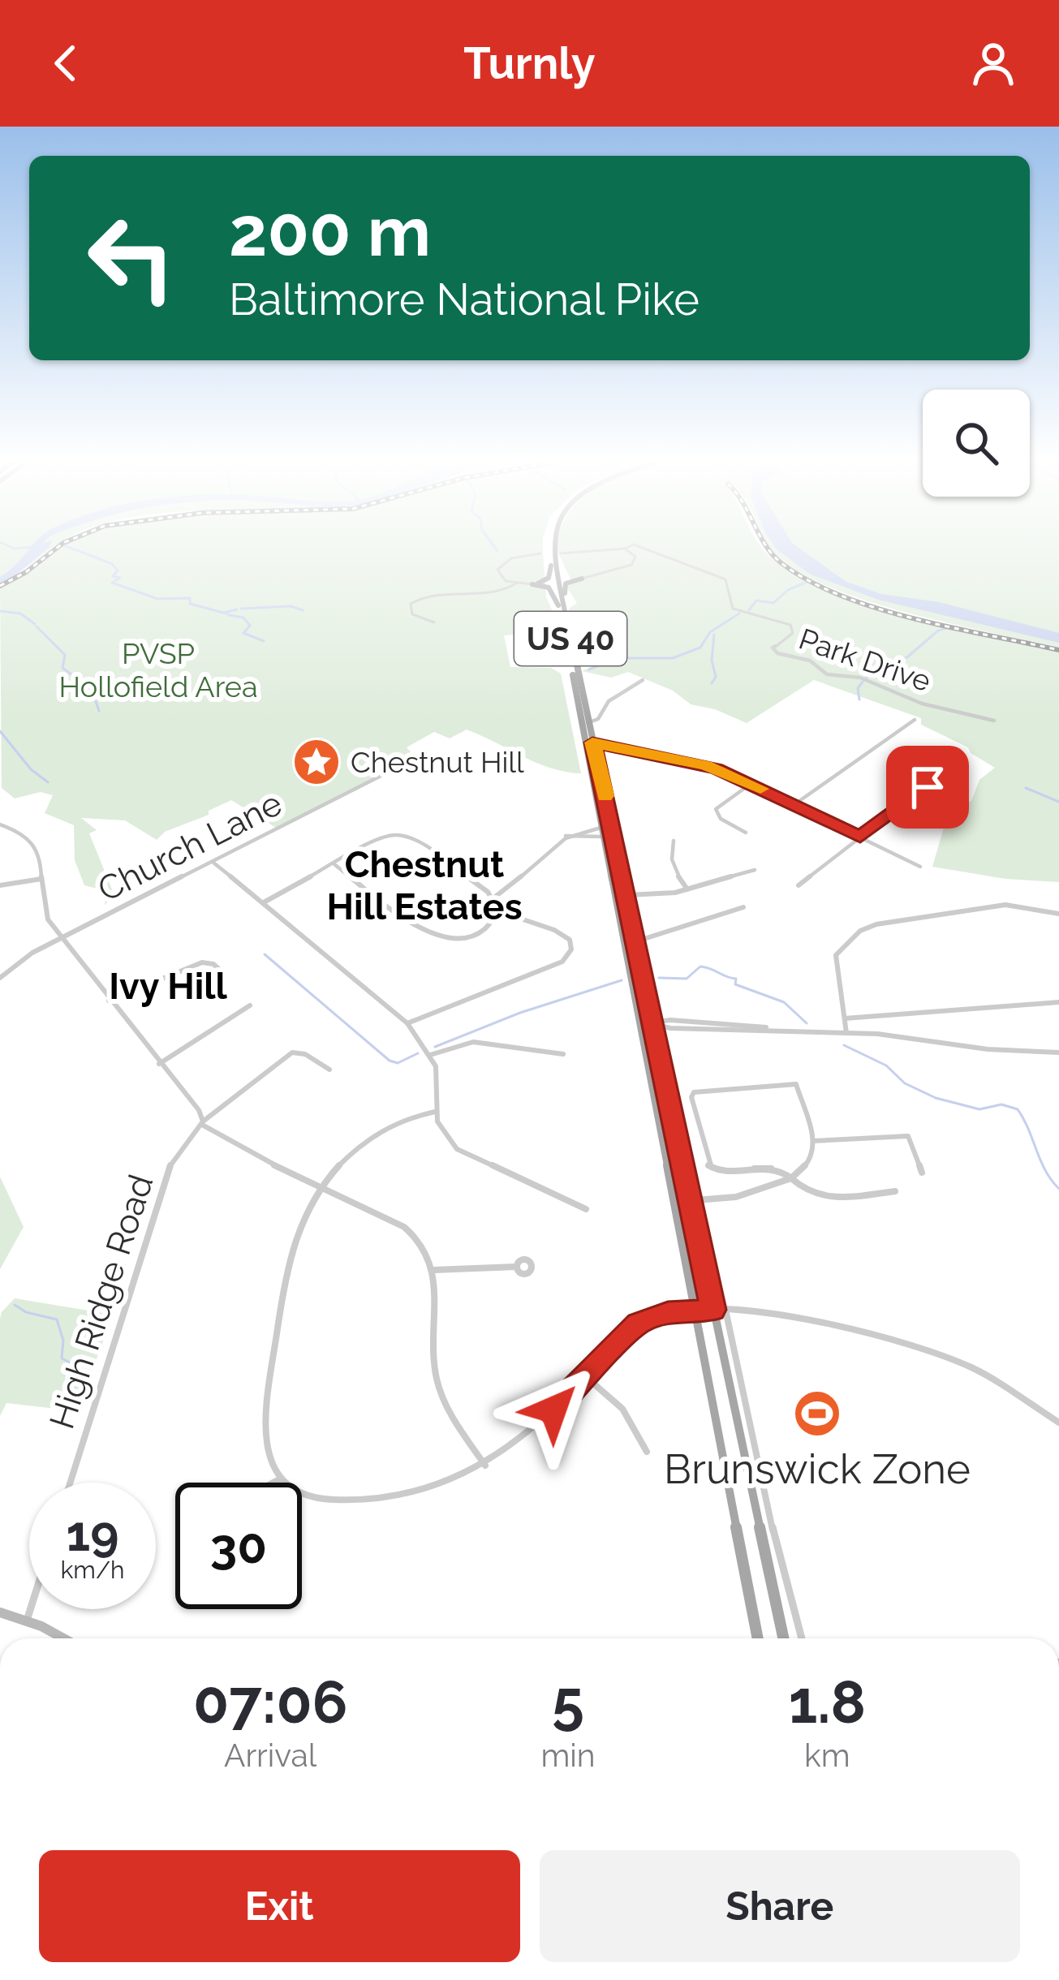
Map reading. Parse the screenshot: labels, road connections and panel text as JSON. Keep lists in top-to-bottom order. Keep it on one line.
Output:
{"streets":{"main road":["US 40"],"street":["Park Drive","Church Lane","High Ridge Road"]},"districts":["Chestnut Hill Estates","Ivy Hill"],"parks":["PVSP Hollofield Area"],"places":{"place":["Chestnut Hill"],"sports":["Brunswick Zone"]},"page":{"header":"Turnly","turn":["200 m","Baltimore National Pike"],"speed":"19 km/h","limit":"30","eta":["07:06","Arrival","5","min","1.8","km"],"buttons":["Exit","Share"]}}
